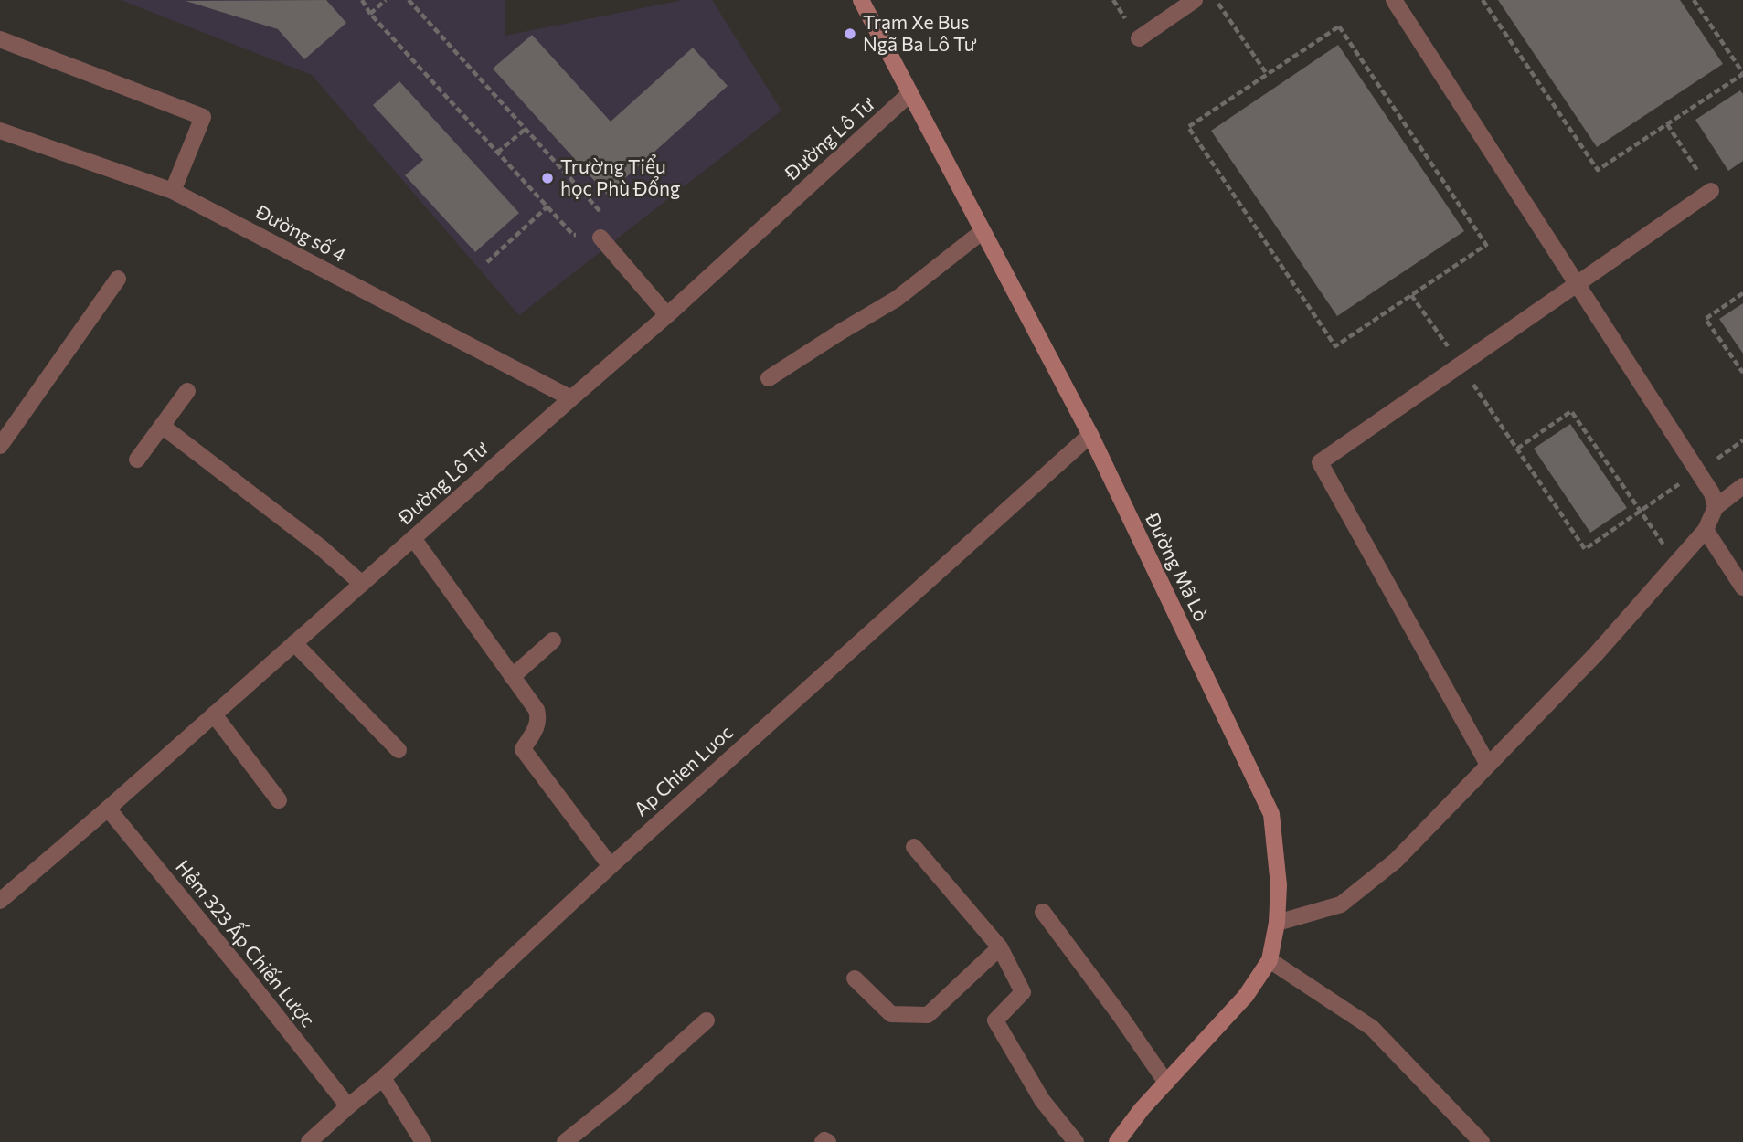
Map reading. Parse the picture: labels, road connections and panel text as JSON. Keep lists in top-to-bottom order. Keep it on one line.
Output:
{"streets":{"main road":["Đường Mã Lò"],"street":["Đường Lô Tư","Đường số 4","Ap Chien Luoc","Hẻm 323 Ấp Chiến Lược"]},"crossings":[["Đường Lô Tư","Đường số 4"],["Đường Lô Tư","Đường Mã Lò"],["Đường Lô Tư","Hẻm 323 Ấp Chiến Lược"],["Đường Mã Lò","Ap Chien Luoc"],["Ap Chien Luoc","Hẻm 323 Ấp Chiến Lược"]],"places":["Trạm Xe Bus Ngã Ba Lô Tư","Trường Tiểu học Phù Đổng"]}
